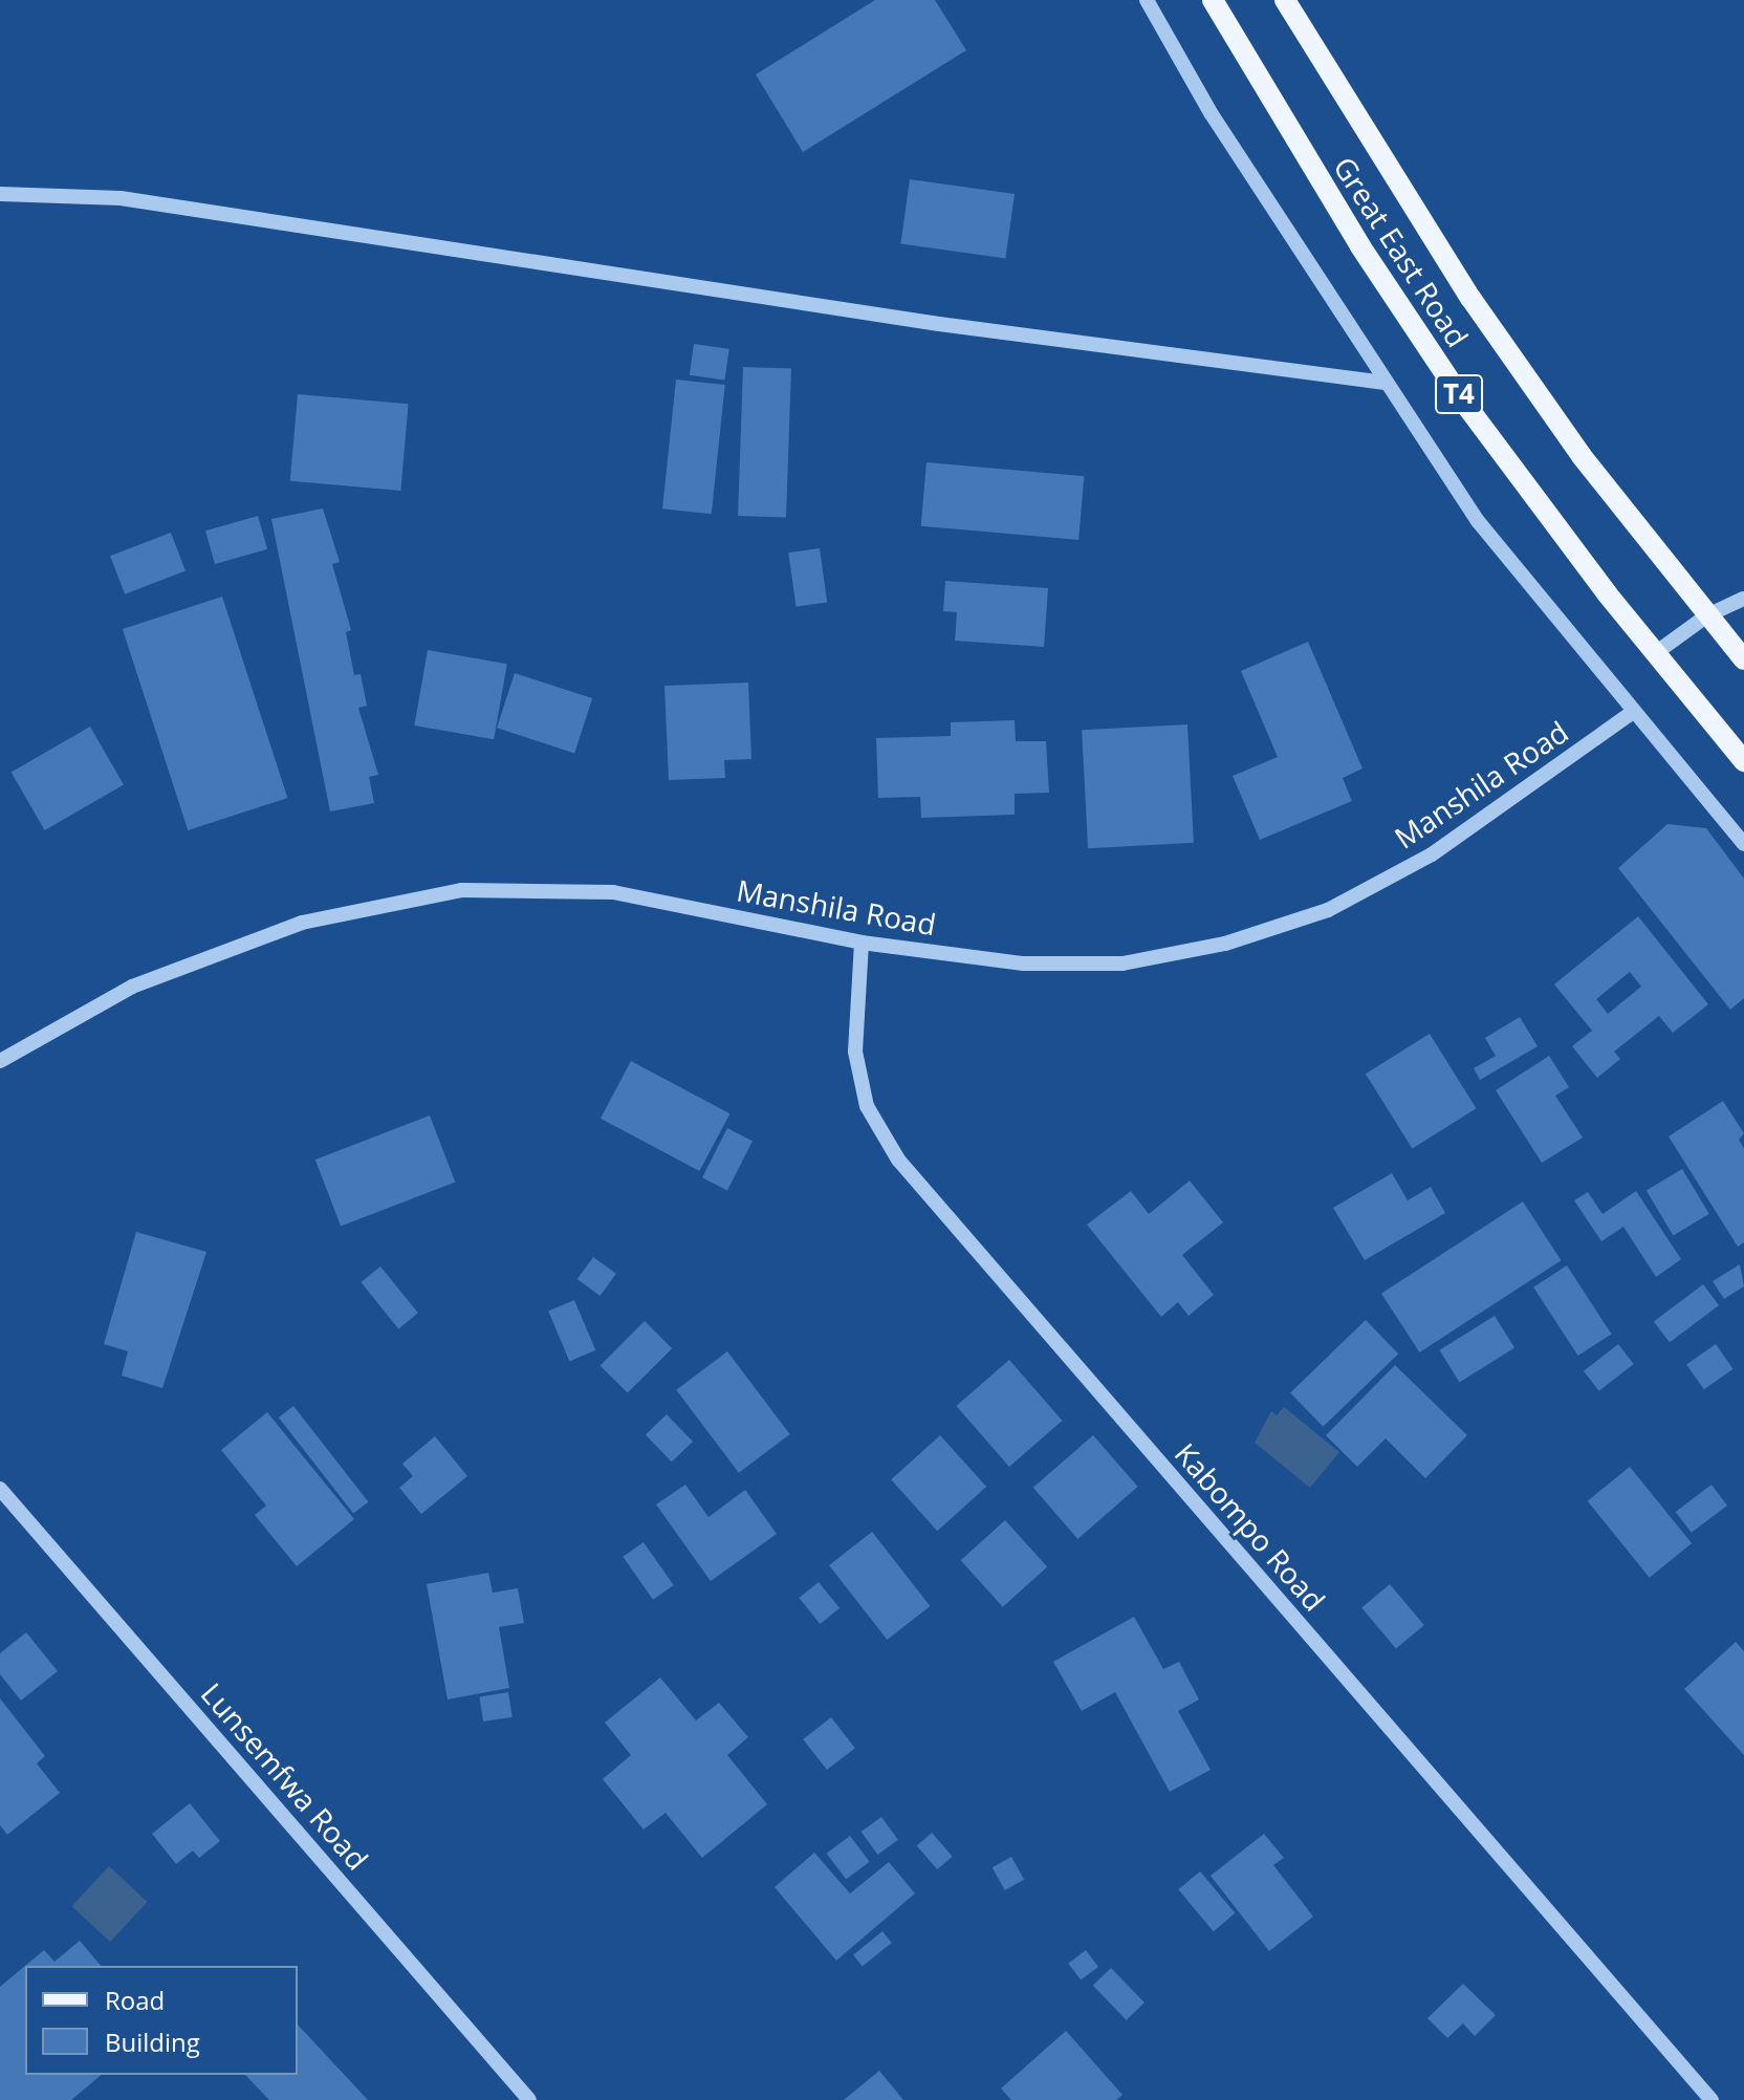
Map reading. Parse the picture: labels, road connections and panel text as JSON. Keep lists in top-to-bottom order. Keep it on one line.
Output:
{"streets":{"main road":["Great East Road","T4"],"street":["Manshila Road","Kabompo Road","Lunsemfwa Road"]},"crossings":[["Manshila Road","Kabompo Road"]],"legend":["Road","Building"]}
